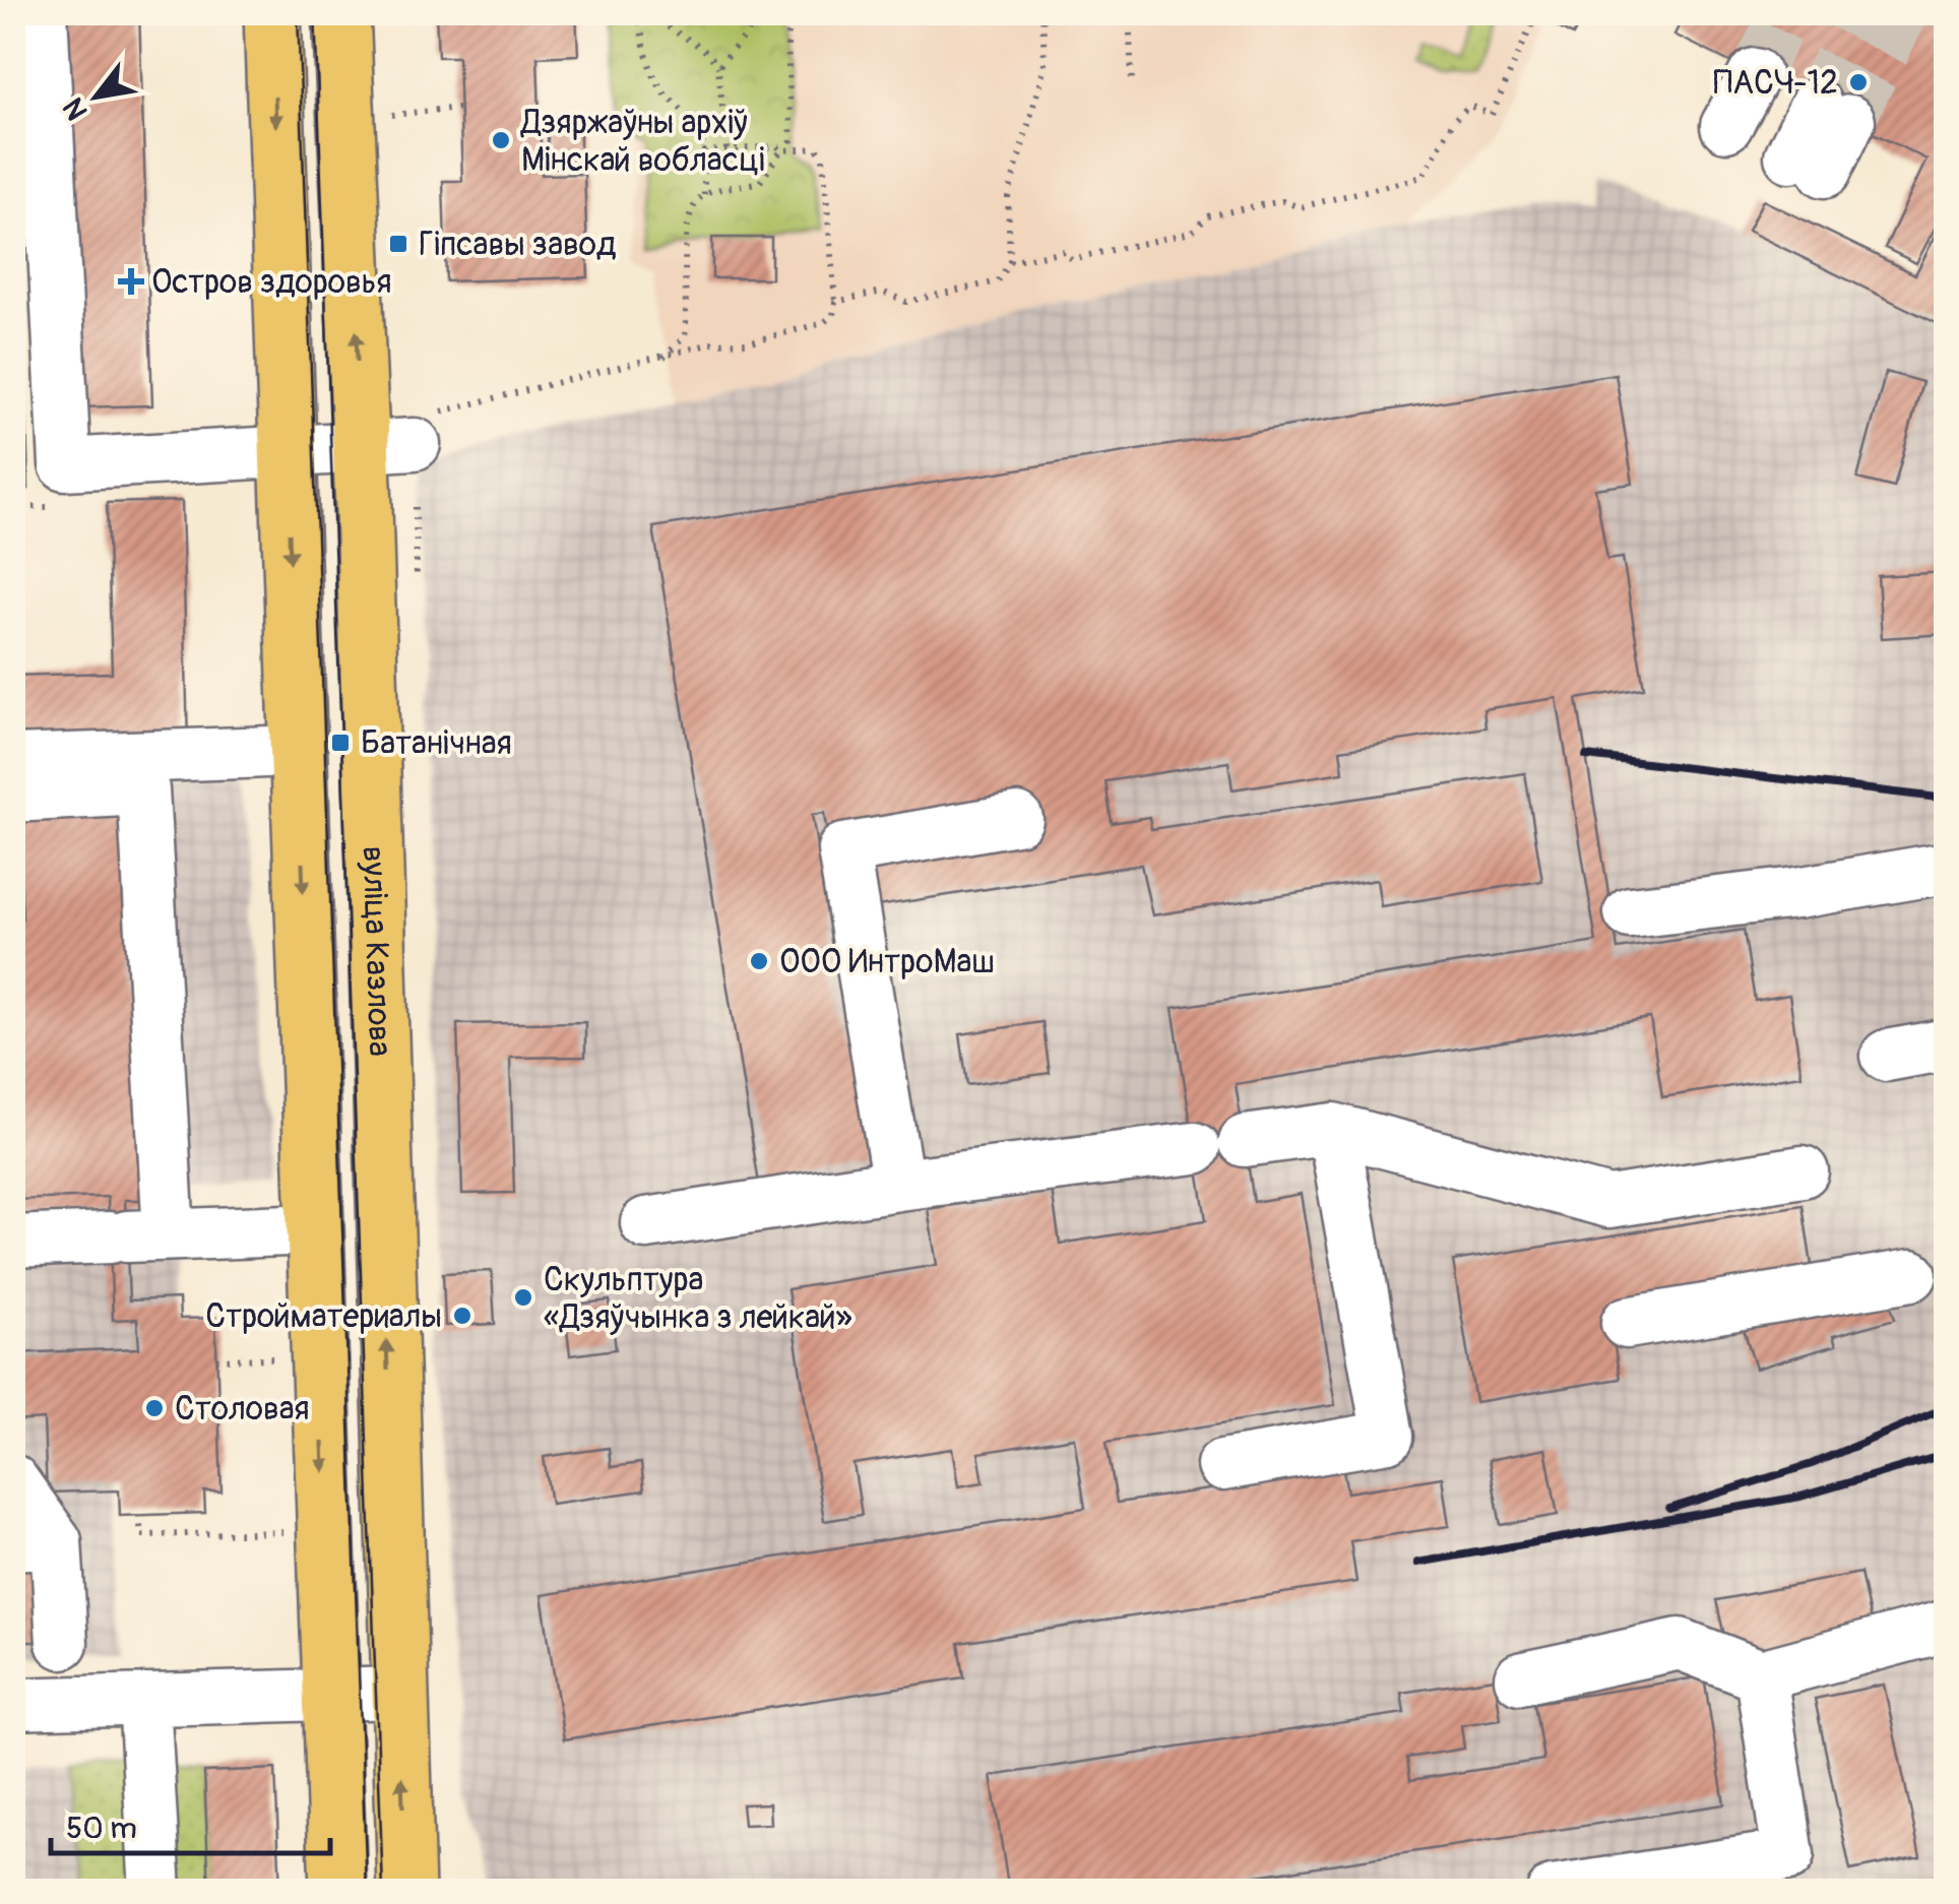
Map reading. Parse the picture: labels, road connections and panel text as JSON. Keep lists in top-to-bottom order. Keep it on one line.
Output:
{"streets":{"main road":["вуліца Казлова"]},"places":{"other":["ПАСЧ-12","Дзяржаўны архіў Мінскай вобласці","ООО ИнтроМаш","Скульптура «Дзяўчынка з лейкай»","Стройматериалы","Столовая"],"transit":["Гіпсавы завод","Батанічная"],"health":["Остров здоровья"]},"scale_bar":"50 m","north":"bottom left"}
